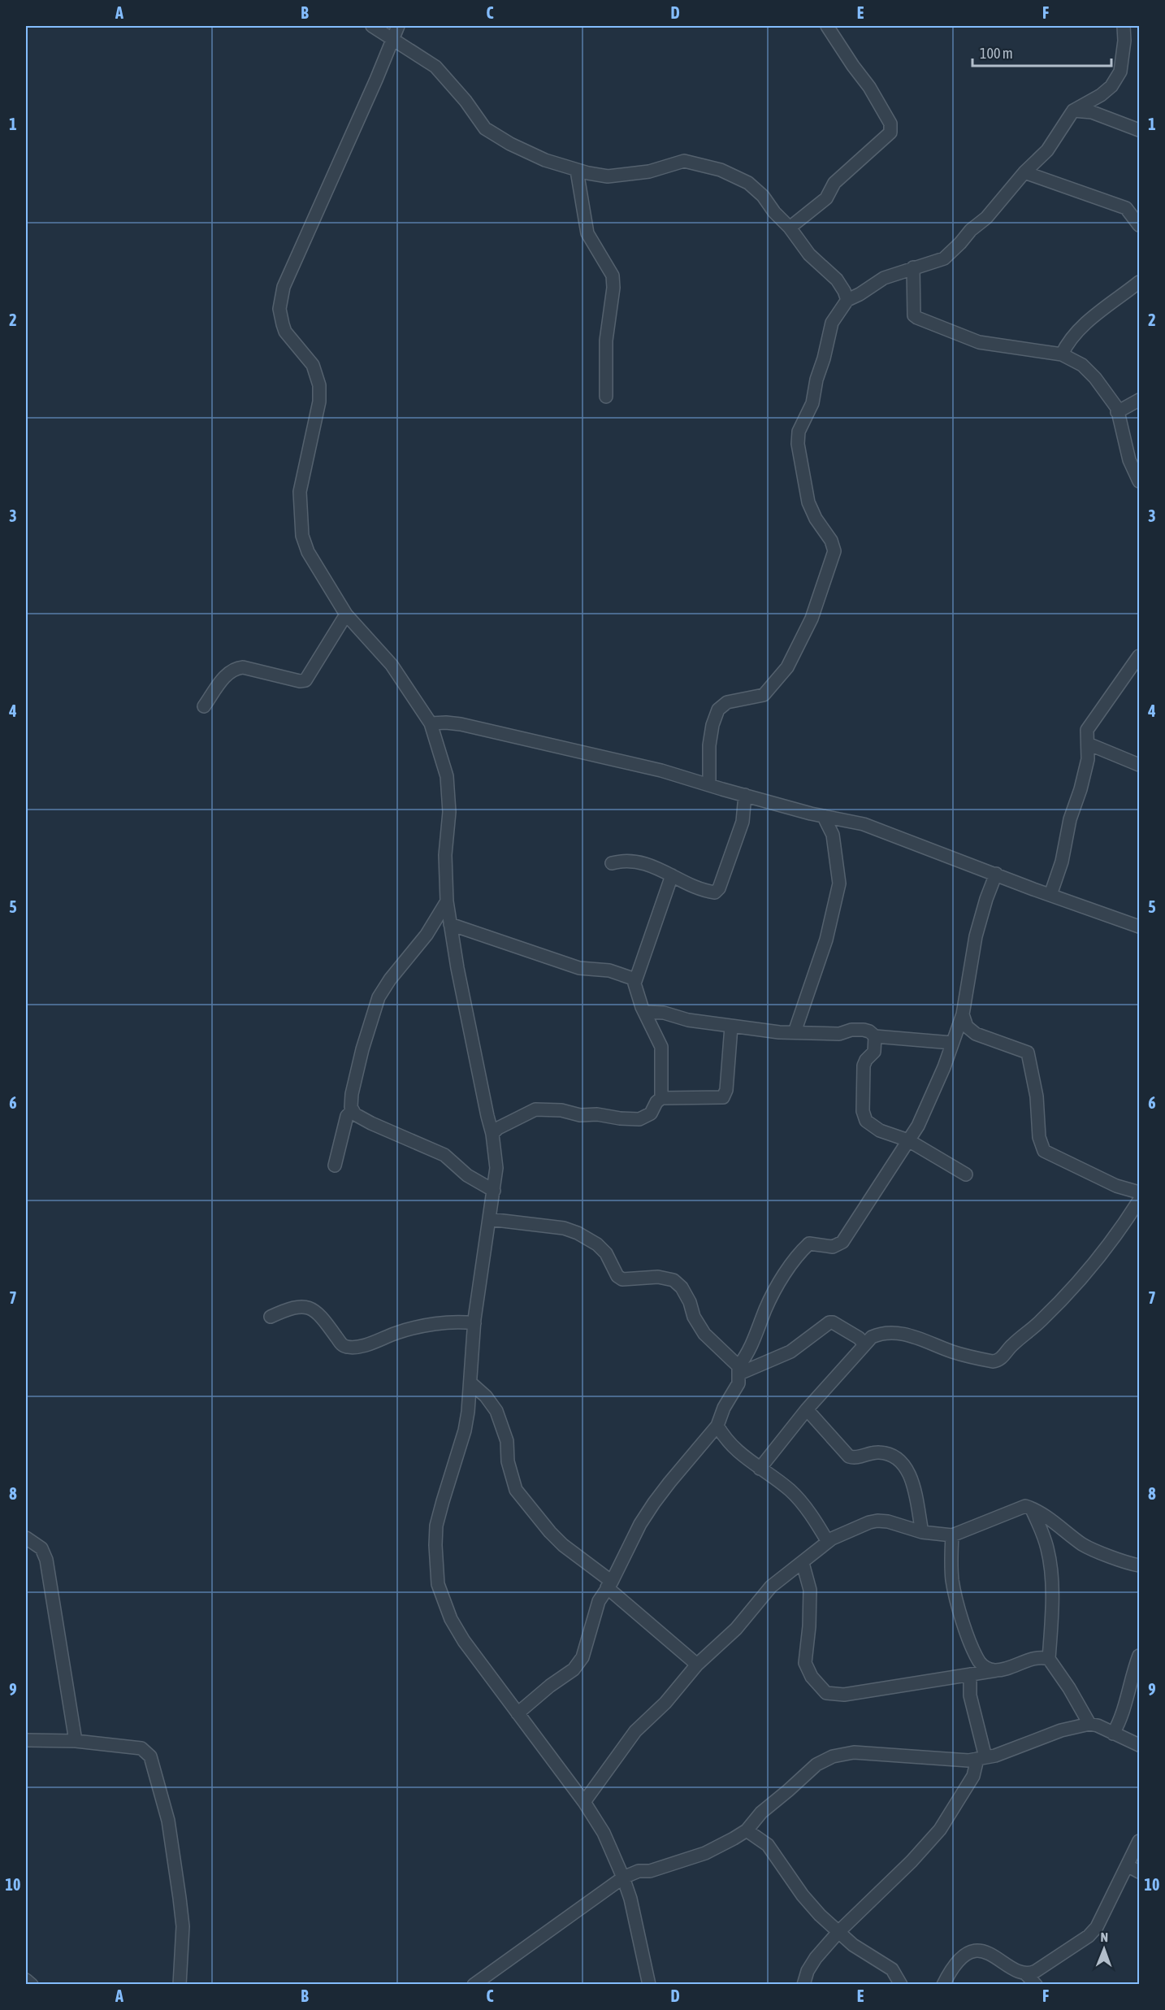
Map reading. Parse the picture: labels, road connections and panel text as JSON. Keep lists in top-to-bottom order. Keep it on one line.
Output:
{"scale_bar":"100 m","north":"top","grid":{"columns":["A","B","C","D","E","F"],"rows":["1","2","3","4","5","6","7","8","9","10"]}}
